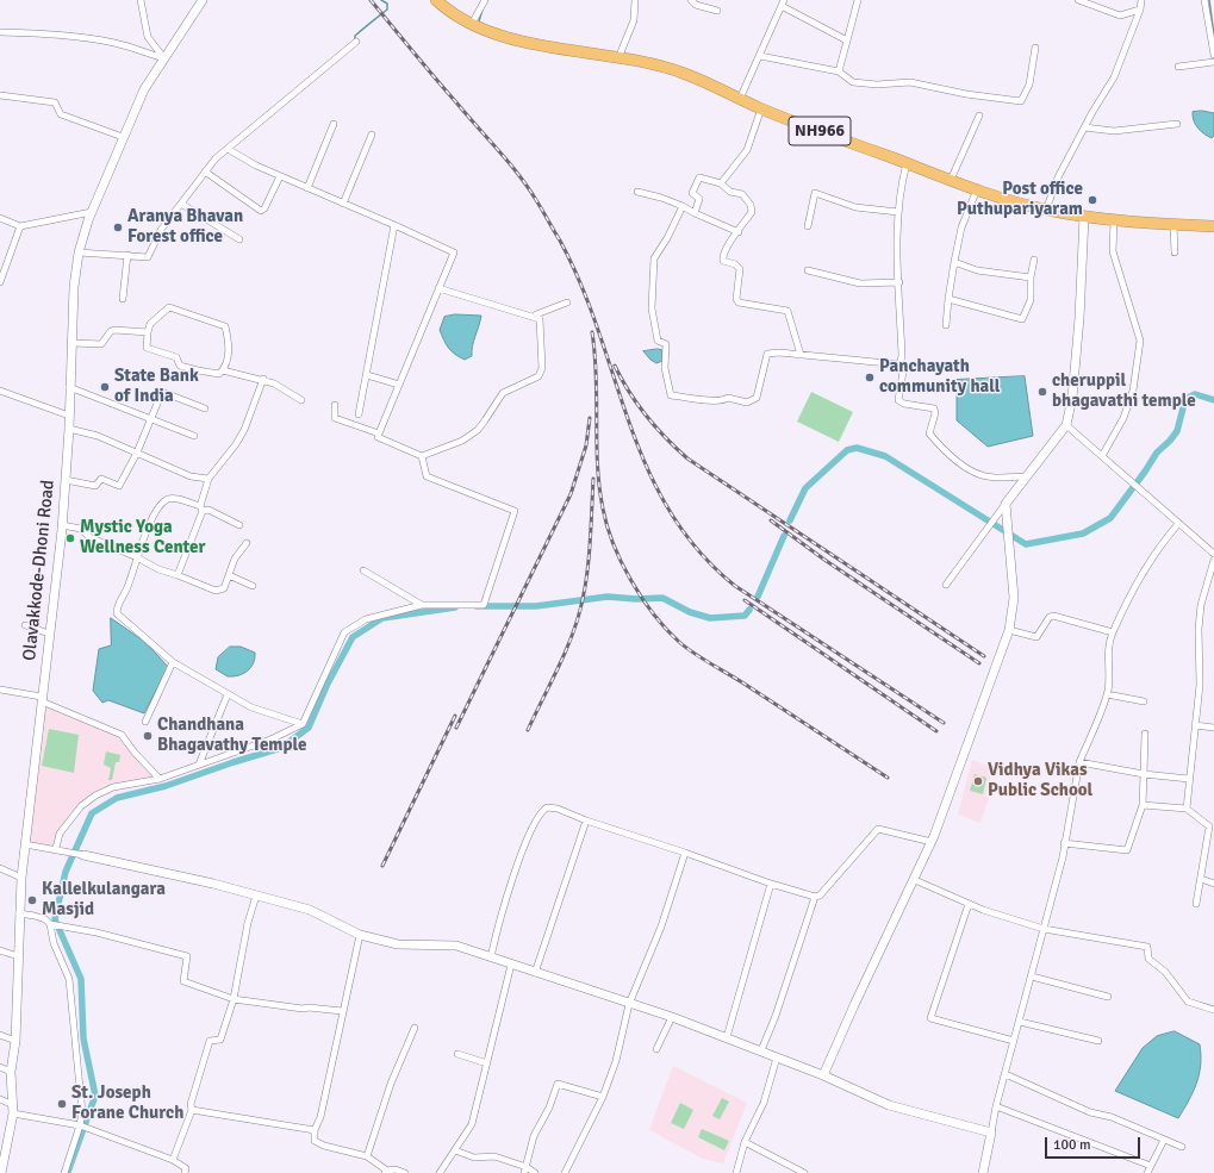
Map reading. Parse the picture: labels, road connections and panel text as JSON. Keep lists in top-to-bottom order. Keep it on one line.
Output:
{"streets":{"highway":["NH966"],"street":["Olavakkode-Dhoni Road"]},"places":["Post office Puthupariyaram","Aranya Bhavan Forest office","Panchayath community hall","State Bank of India","cheruppil bhagavathi temple","Mystic Yoga Wellness Center","Chandhana Bhagavathy Temple","Vidhya Vikas Public School","Kallelkulangara Masjid","St. Joseph Forane Church"],"scale_bar":"100 m"}
